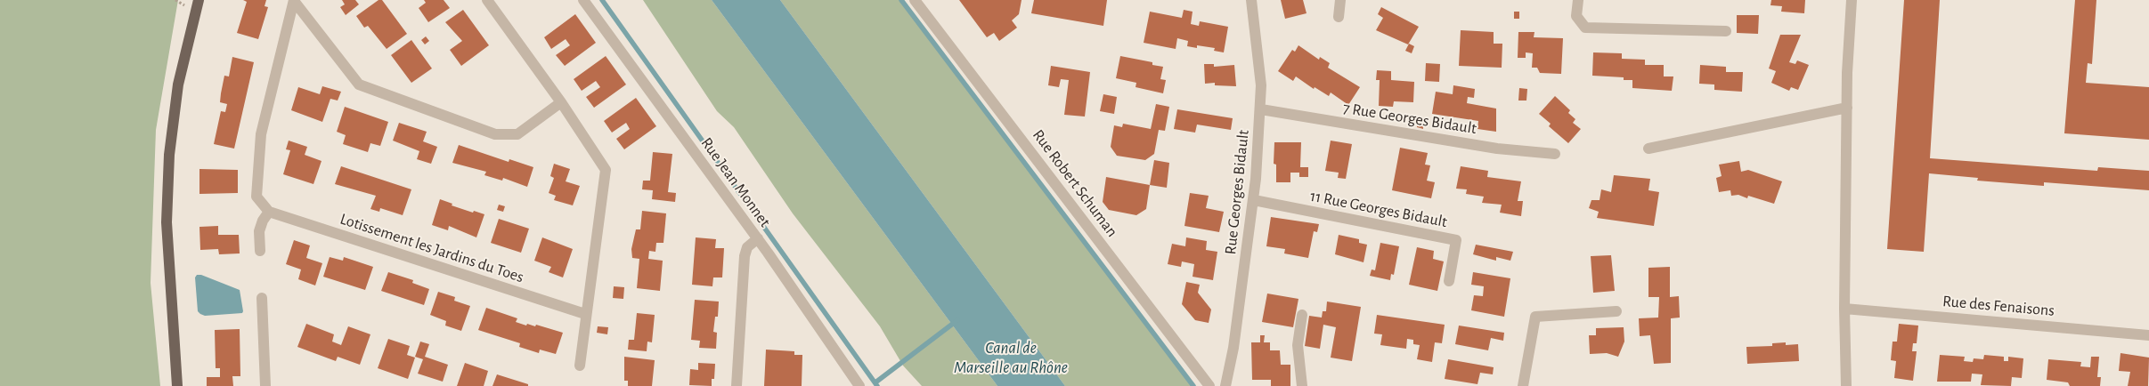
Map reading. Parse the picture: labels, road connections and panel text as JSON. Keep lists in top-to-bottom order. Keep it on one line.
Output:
{"streets":{"street":["7 Rue Georges Bidault","Rue Jean Monnet","Rue Robert Schuman","Rue Georges Bidault","11 Rue Georges Bidault","Lotissement les Jardins du Toes","Rue des Fenaisons"]},"crossings":[["7 Rue Georges Bidault","Rue Georges Bidault"],["Rue Georges Bidault","11 Rue Georges Bidault"]],"water":["Canal de Marseille au Rhône"]}
